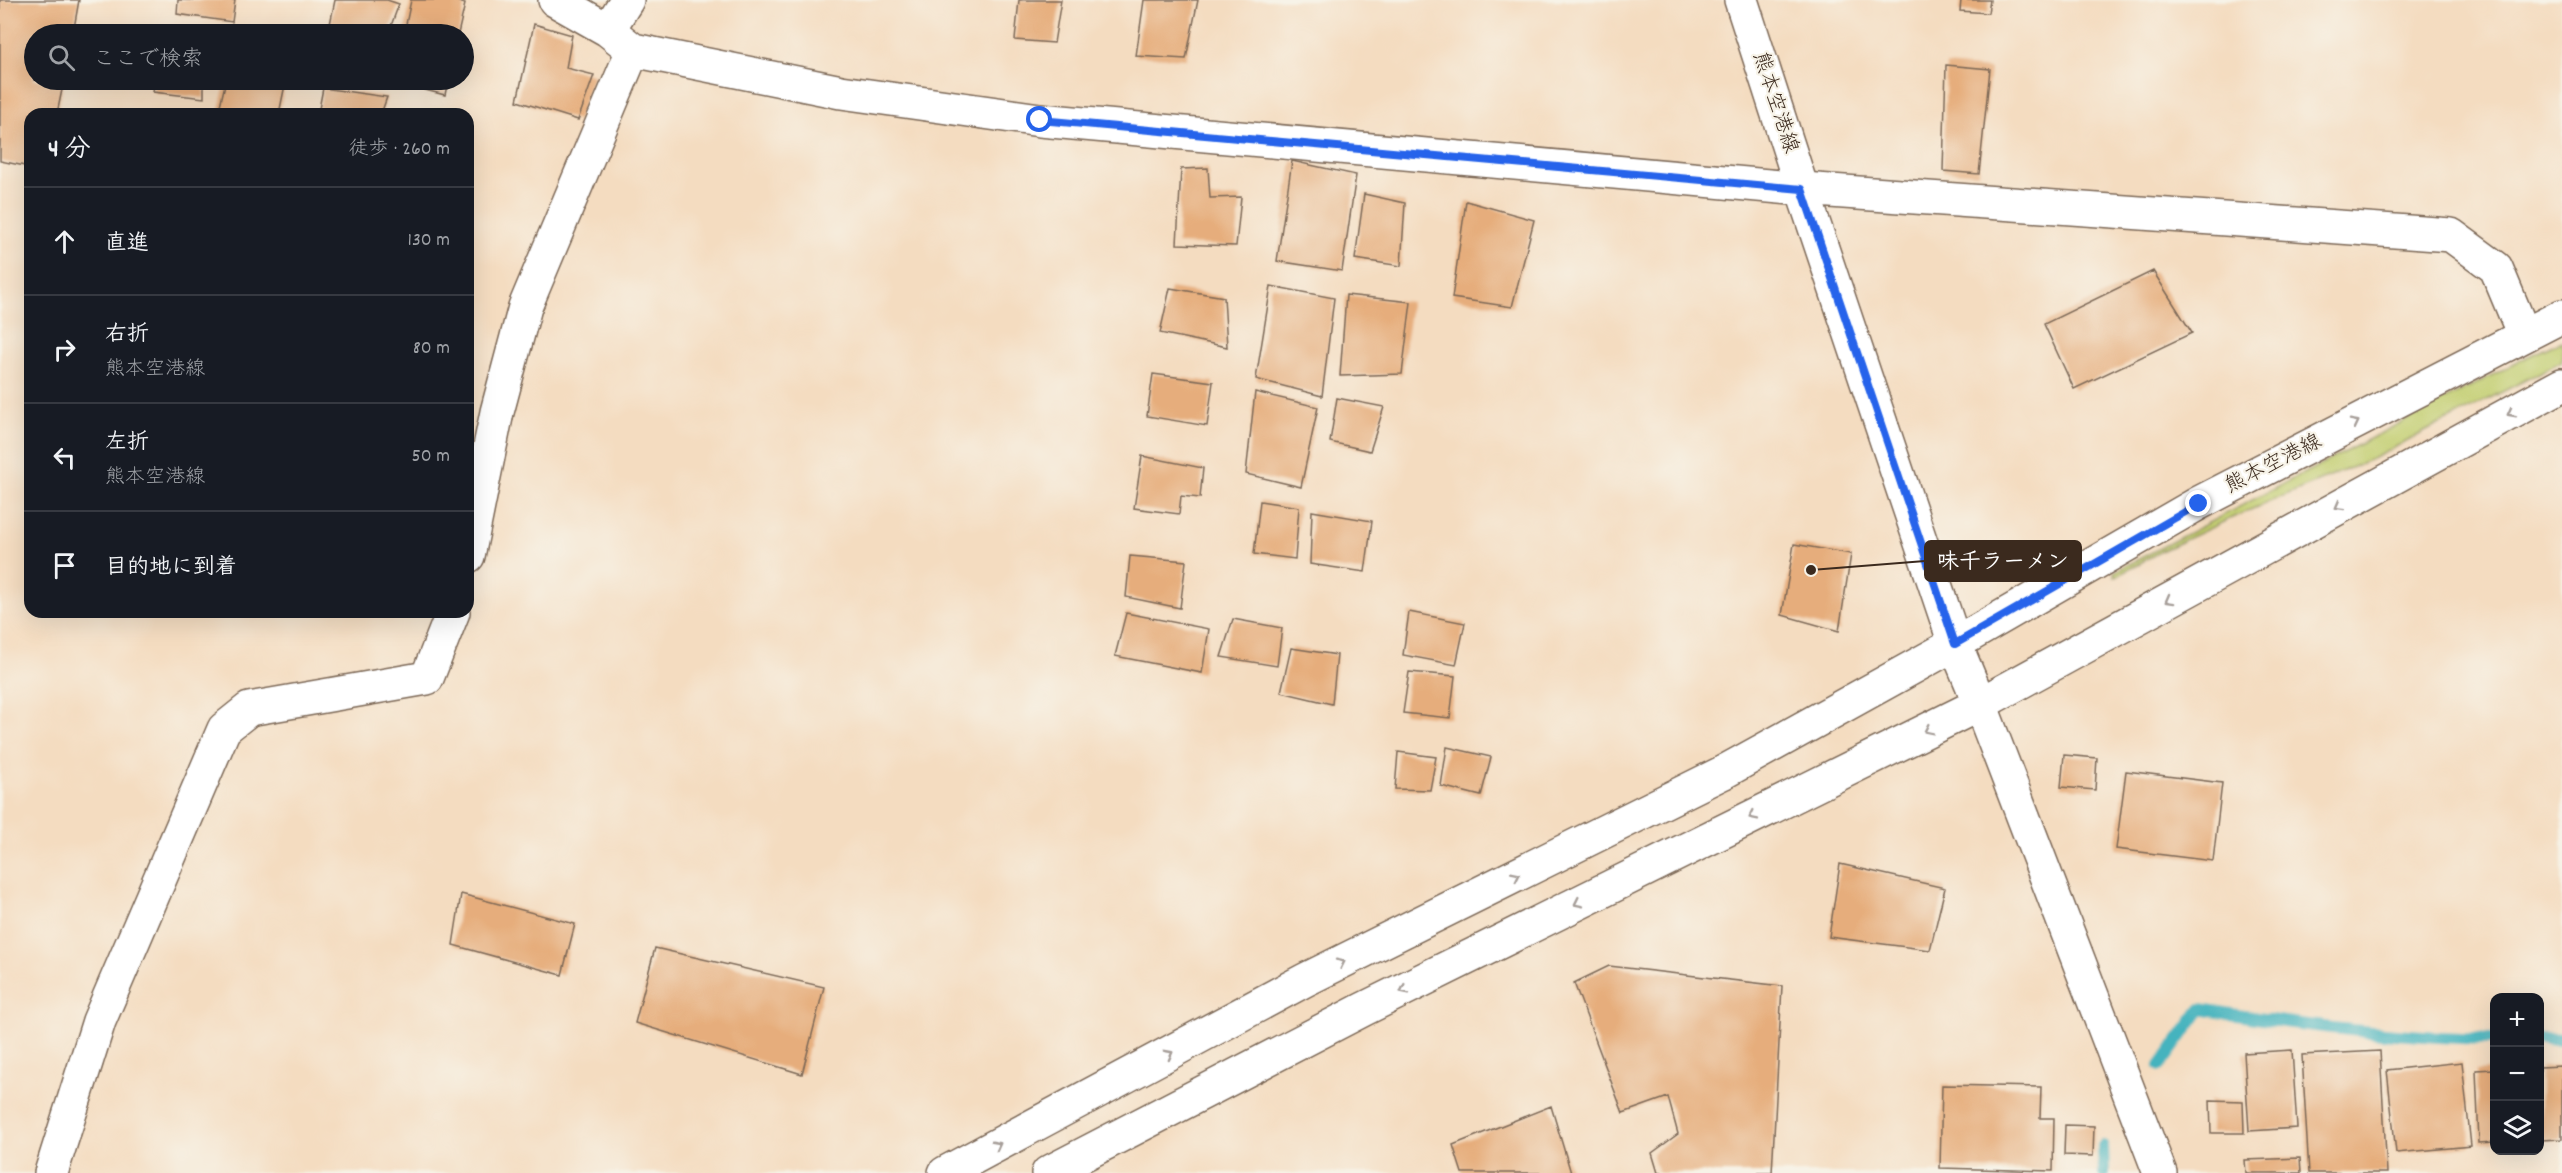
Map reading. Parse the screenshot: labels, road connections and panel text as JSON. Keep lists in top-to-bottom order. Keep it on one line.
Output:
{"streets":{"street":["熊本空港線"]},"places":["味千ラーメン"],"page":{"search":"ここで検索","heading":["4 分","徒歩 · 260 m"],"list":[["直進","130 m"],["右折","熊本空港線","80 m"],["左折","熊本空港線","50 m"],"目的地に到着"],"map_buttons":["+","−"]}}
